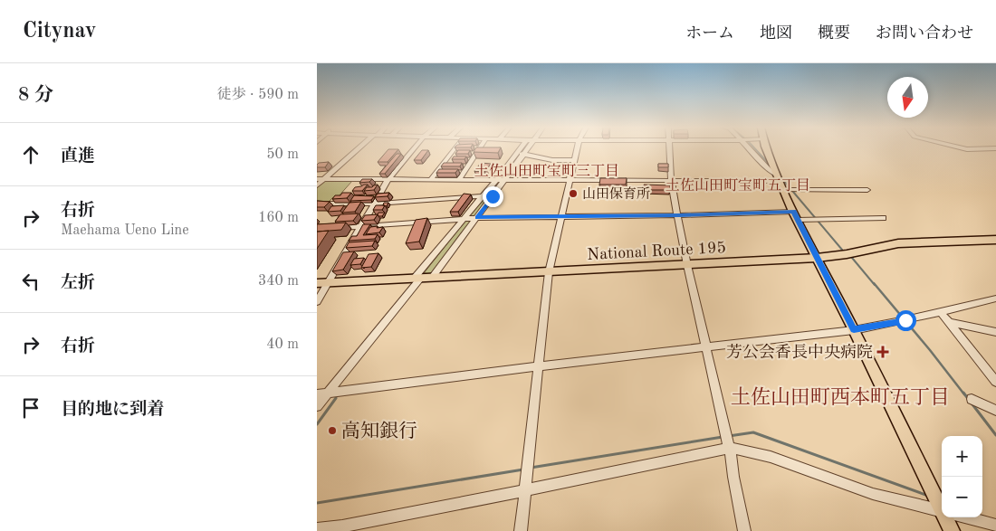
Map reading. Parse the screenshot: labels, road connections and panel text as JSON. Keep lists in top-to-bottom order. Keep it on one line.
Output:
{"streets":{"highway":["National Route 195"]},"districts":["土佐山田町宝町三丁目","土佐山田町宝町五丁目","土佐山田町西本町五丁目"],"places":{"other":["山田保育所","高知銀行"],"health":["芳公会香長中央病院"]},"north":"bottom","page":{"header":"Citynav","nav":["ホーム","地図","概要","お問い合わせ"],"heading":["8 分","徒歩 · 590 m"],"list":[["直進","50 m"],["右折","Maehama Ueno Line","160 m"],["左折","340 m"],["右折","40 m"],"目的地に到着"],"map_buttons":["+","−"]}}
